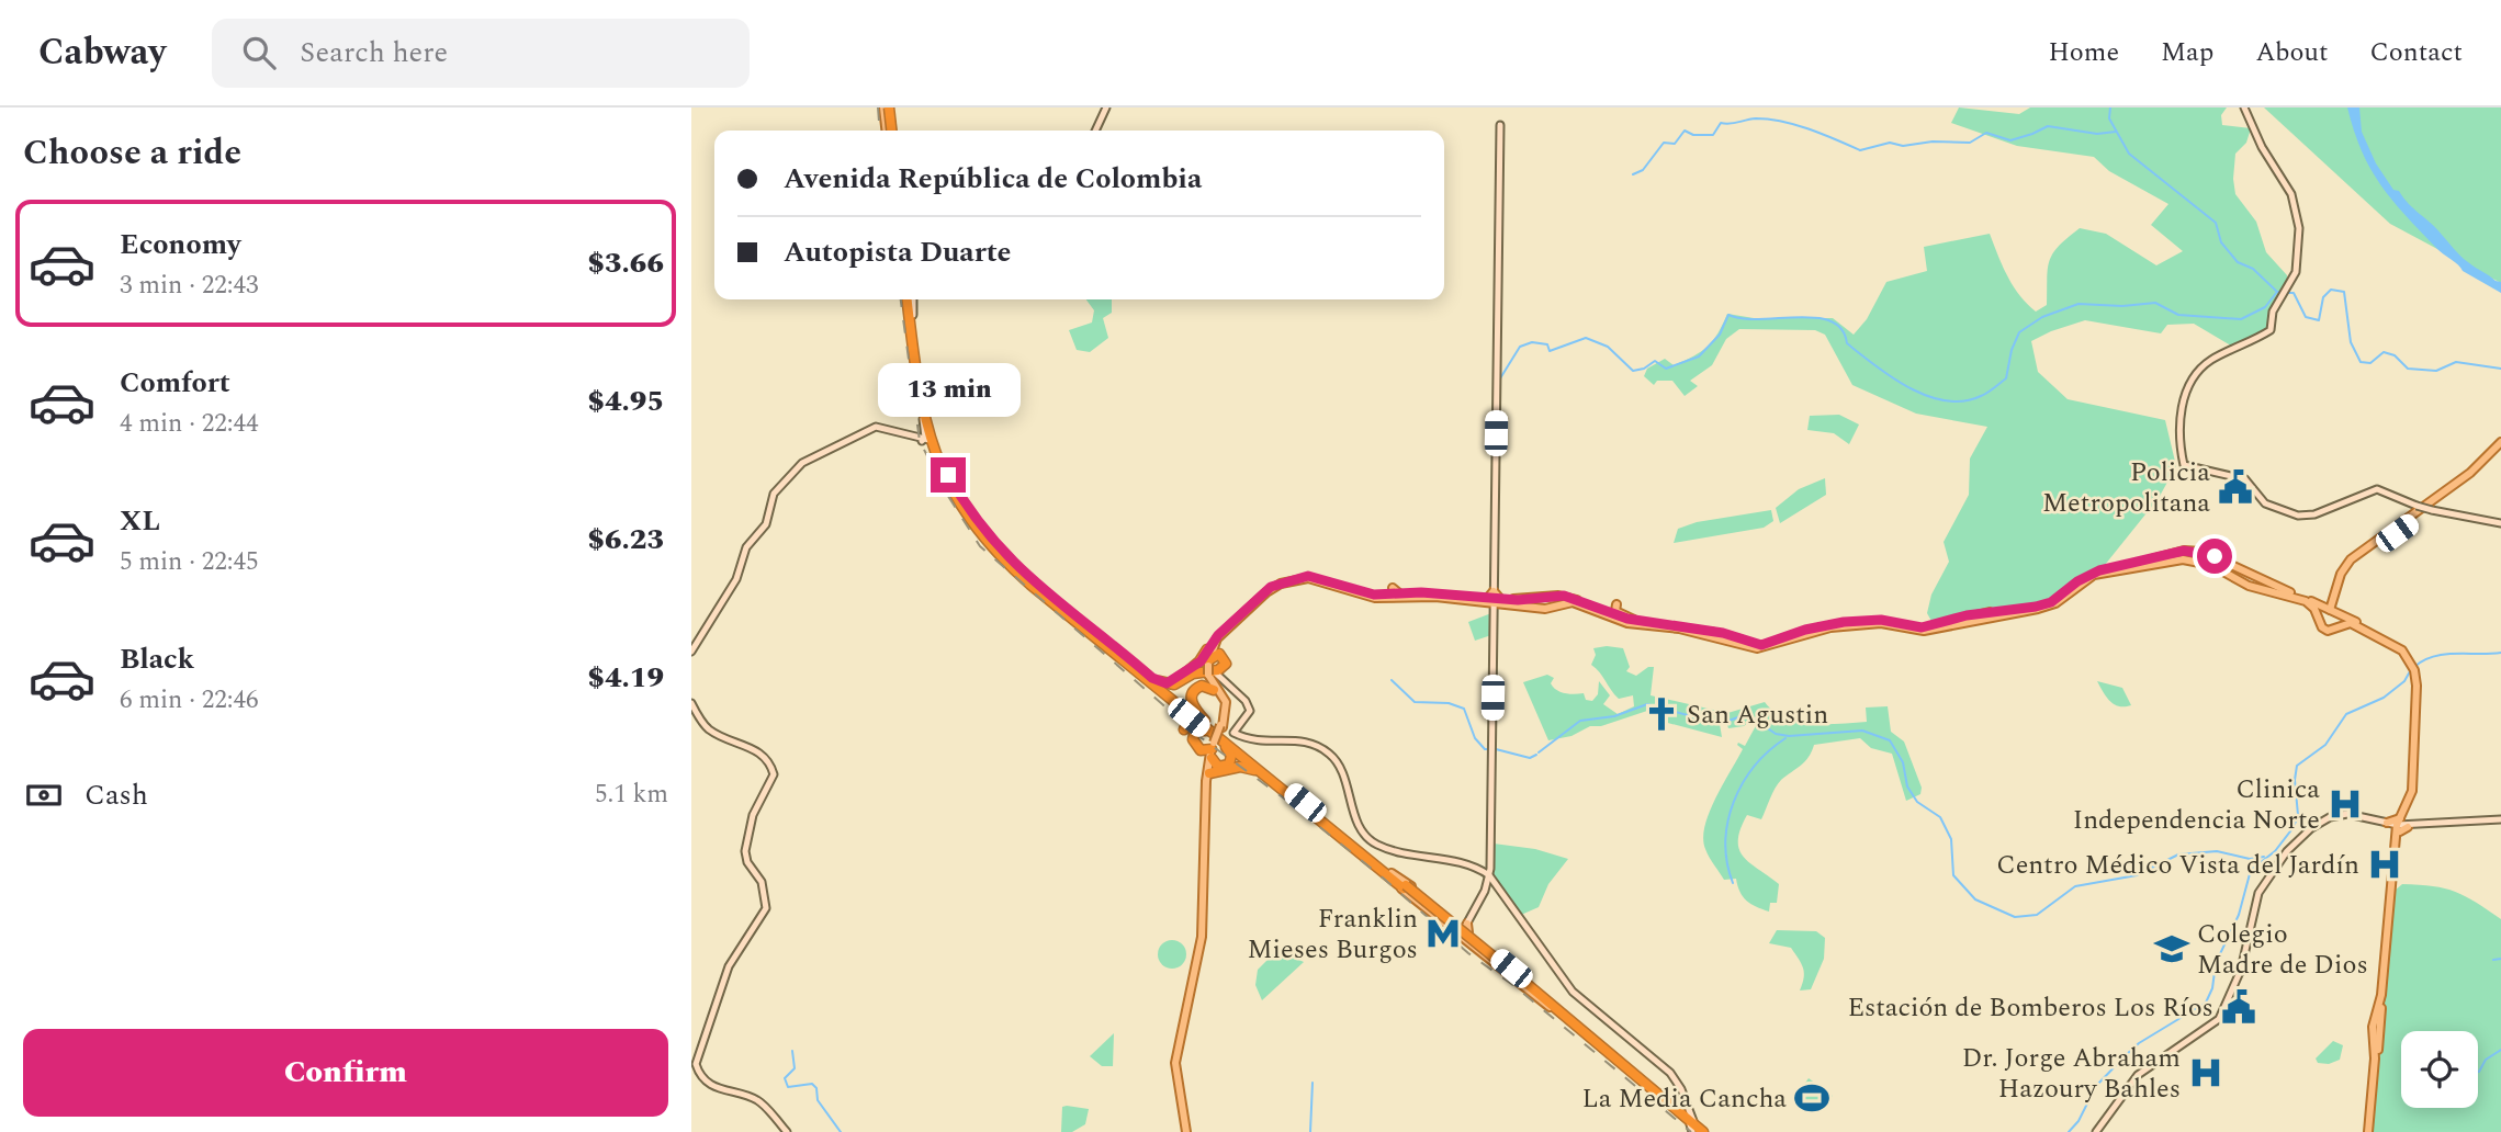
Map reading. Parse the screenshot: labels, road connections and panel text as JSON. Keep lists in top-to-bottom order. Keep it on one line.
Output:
{"places":{"public building":["Policia Metropolitana","Estación de Bomberos Los Ríos"],"church":["San Agustin"],"hospital":["Clinica Independencia Norte","Centro Médico Vista del Jardín","Dr. Jorge Abraham Hazoury Bahles"],"metro station":["Franklin Mieses Burgos"],"school or university":["Colegio Madre de Dios"],"sports":["La Media Cancha"]},"page":{"header":"Cabway","search":"Search here","nav":["Home","Map","About","Contact"],"heading":"Choose a ride","banner":["Avenida República de Colombia","Autopista Duarte"],"list":[{"name":"Economy","note":"3 min · 22:43","value":"$3.66"},{"name":"Comfort","note":"4 min · 22:44","value":"$4.95"},{"name":"XL","note":"5 min · 22:45","value":"$6.23"},{"name":"Black","note":"6 min · 22:46","value":"$4.19"}],"bubble":"13 min","pay":["Cash","5.1 km"],"buttons":"Confirm"}}
